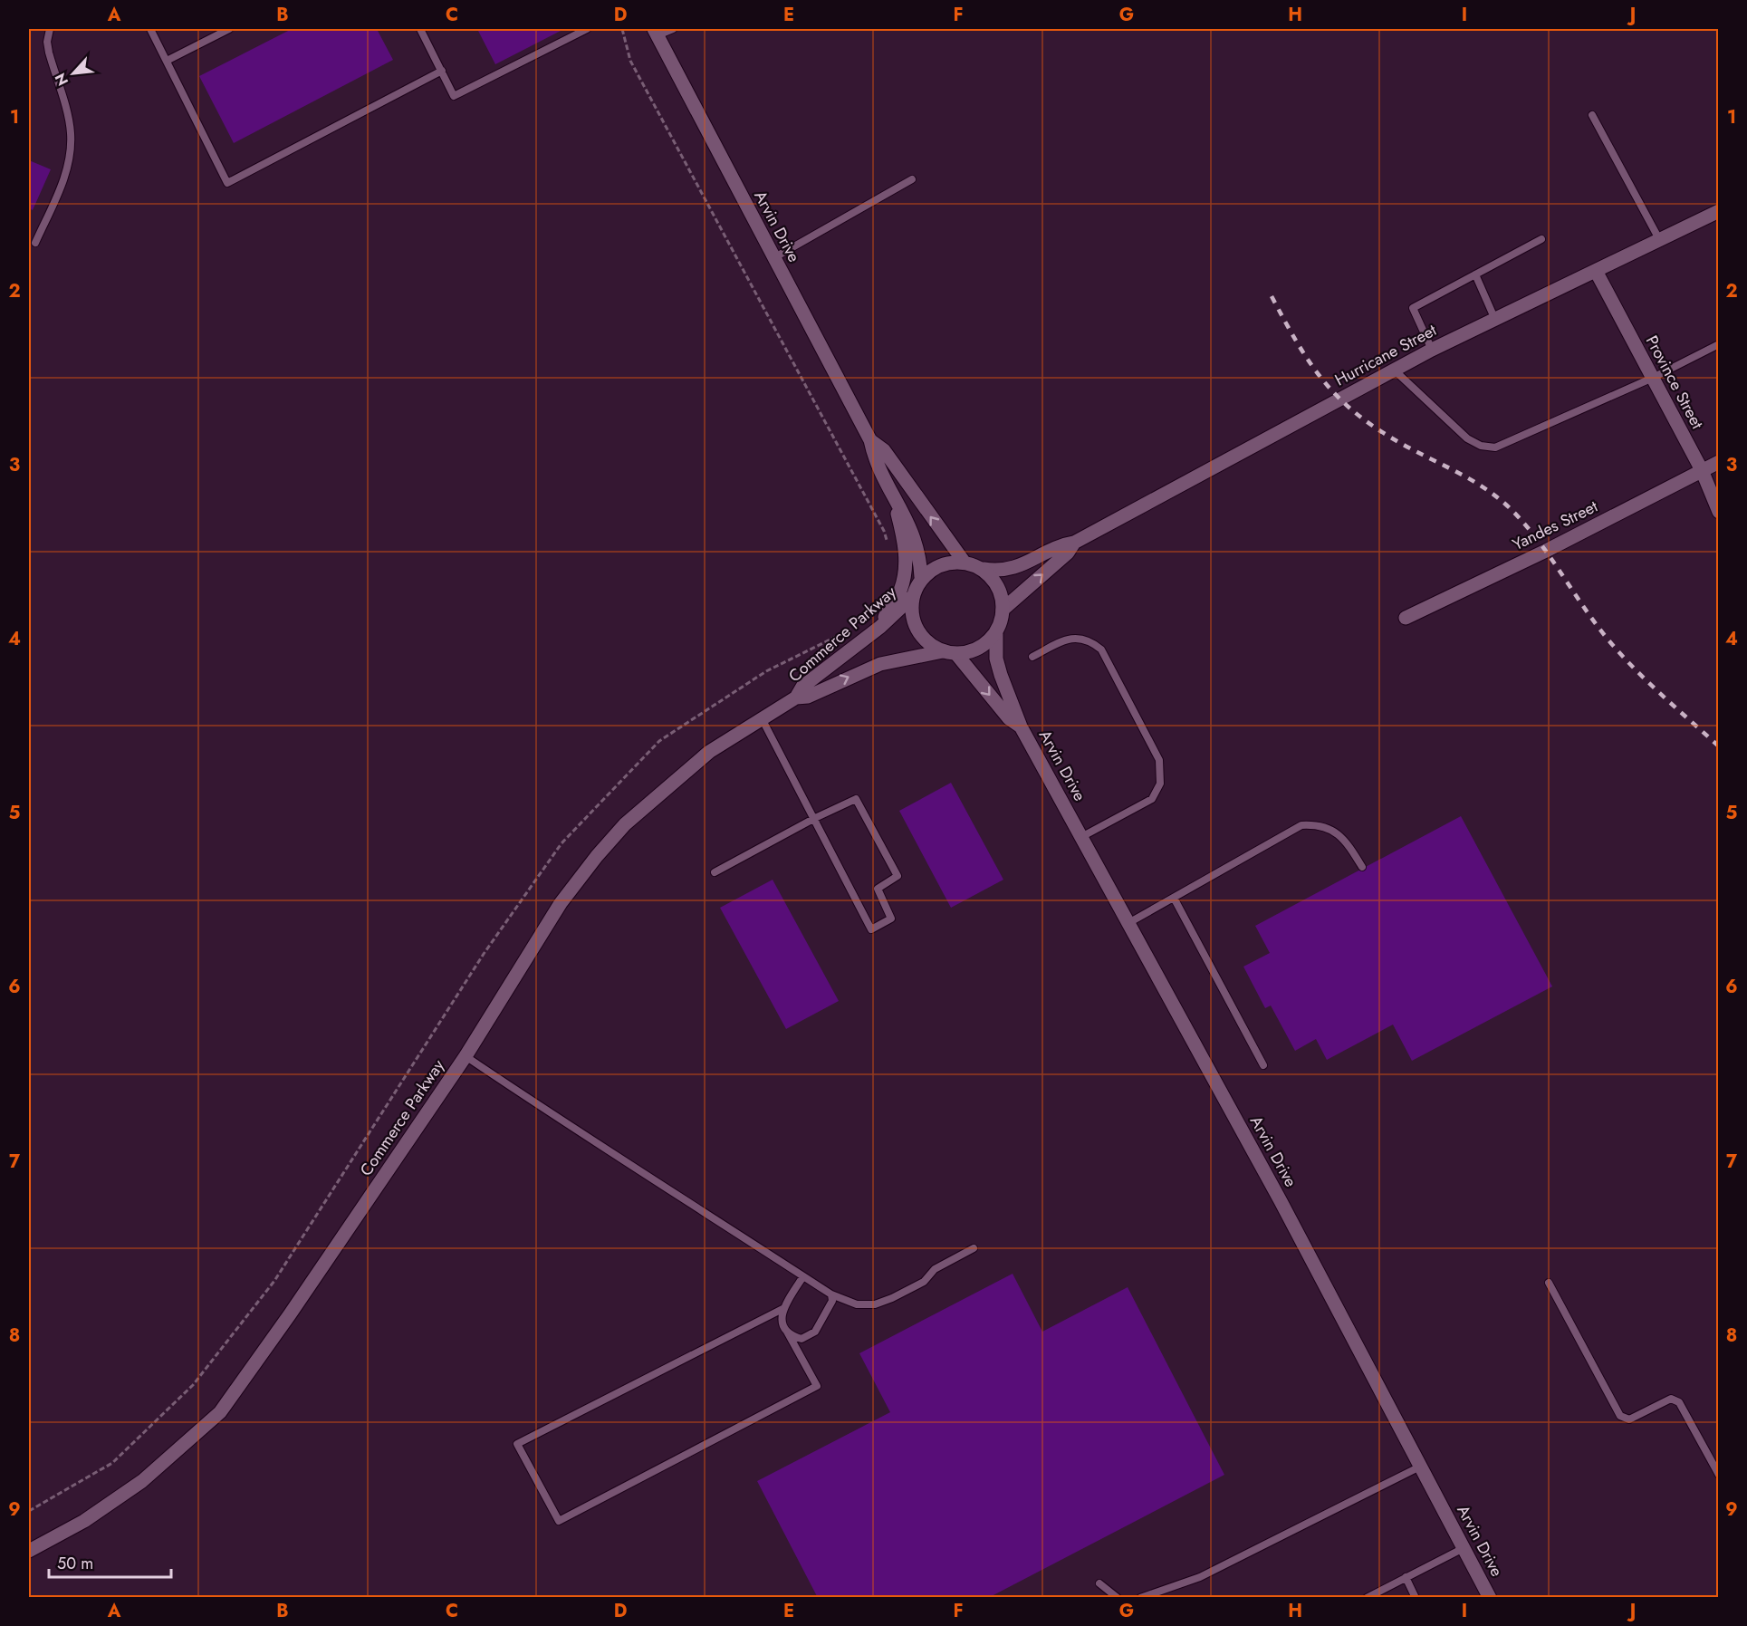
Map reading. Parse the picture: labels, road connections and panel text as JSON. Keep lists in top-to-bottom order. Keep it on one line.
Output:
{"streets":{"street":["Arvin Drive","Hurricane Street","Province Street","Yandes Street","Commerce Parkway"]},"crossings":[["Arvin Drive","Hurricane Street"],["Arvin Drive","Commerce Parkway"],["Hurricane Street","Province Street"],["Hurricane Street","Commerce Parkway"],["Province Street","Yandes Street"]],"scale_bar":"50 m","north":"bottom left","grid":{"columns":["A","B","C","D","E","F","G","H","I","J"],"rows":["1","2","3","4","5","6","7","8","9"]}}
